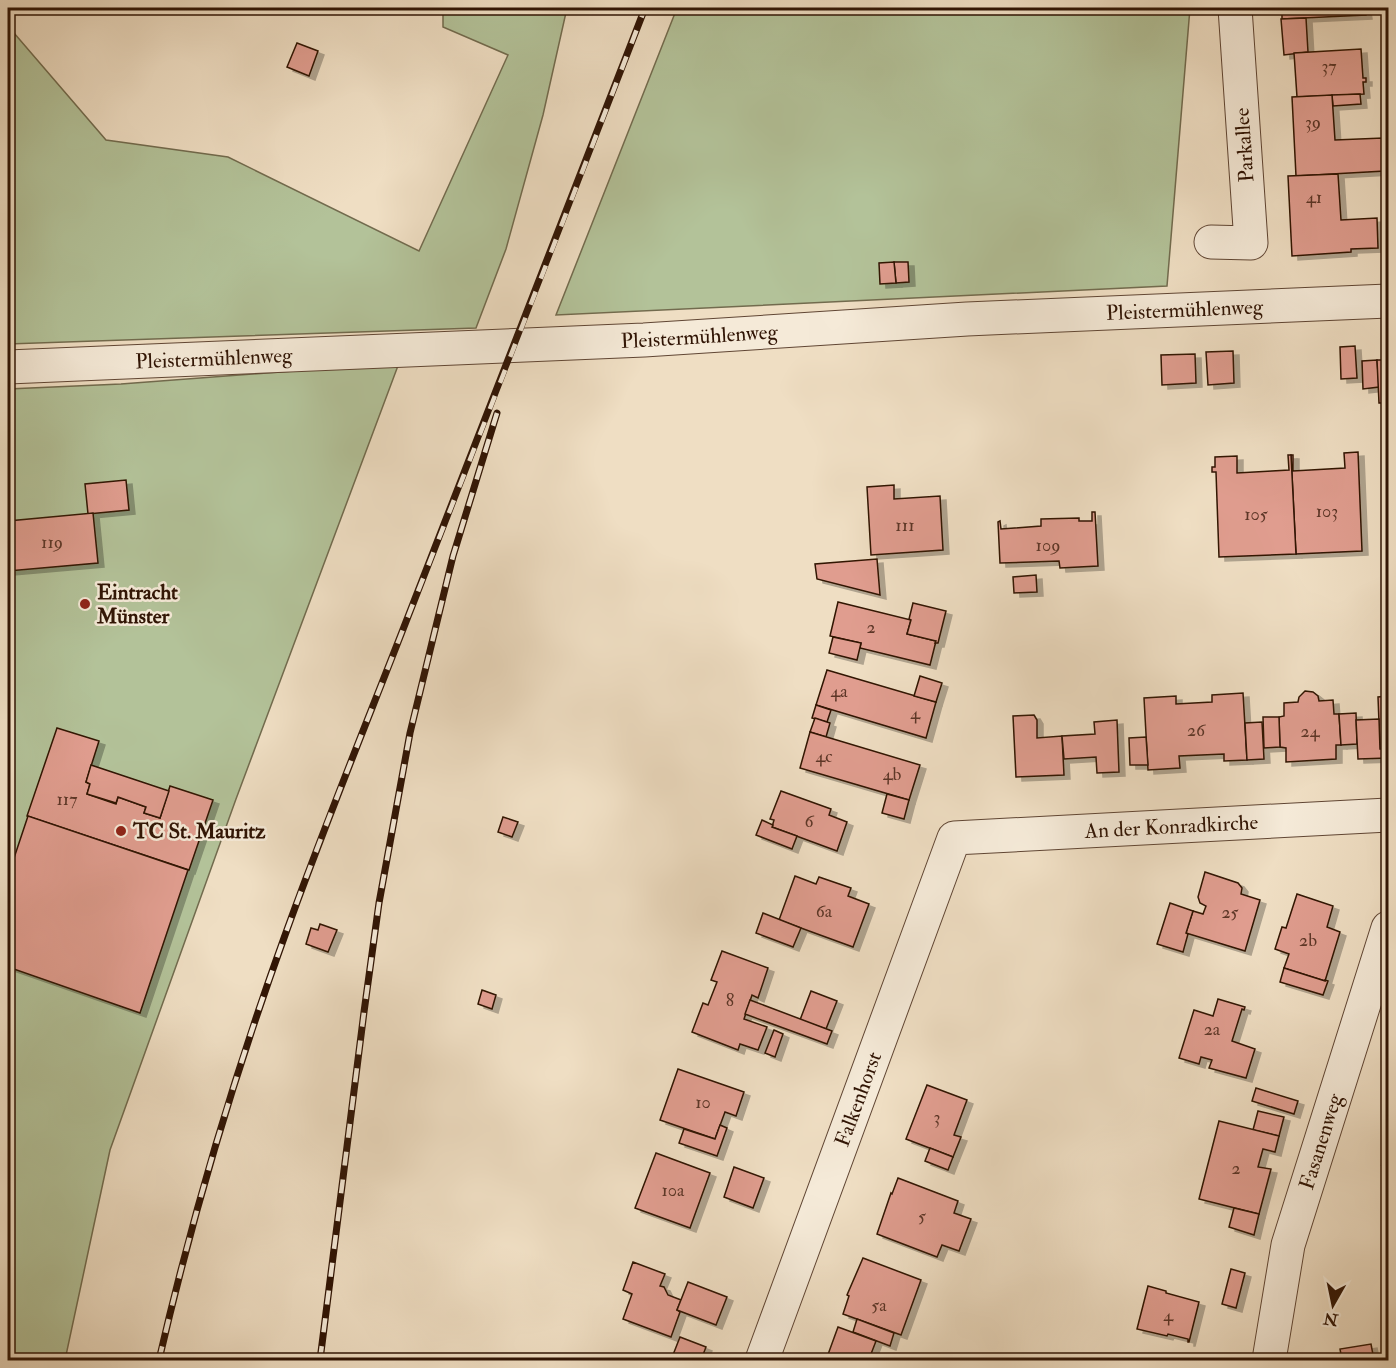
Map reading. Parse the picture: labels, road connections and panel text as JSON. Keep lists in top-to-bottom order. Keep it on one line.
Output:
{"streets":{"street":["Parkallee","Pleistermühlenweg","An der Konradkirche","Falkenhorst","Fasanenweg"]},"crossings":[["An der Konradkirche","Falkenhorst"]],"places":["Eintracht Münster","TC St. Mauritz"],"house_numbers":["37","39","41","103","105","111","119","109","2","4a","4","26","24","4c","4b","117","6","6a","25","2b","8","2a","10","3","2","10a","5","5a","4"],"north":"bottom"}
